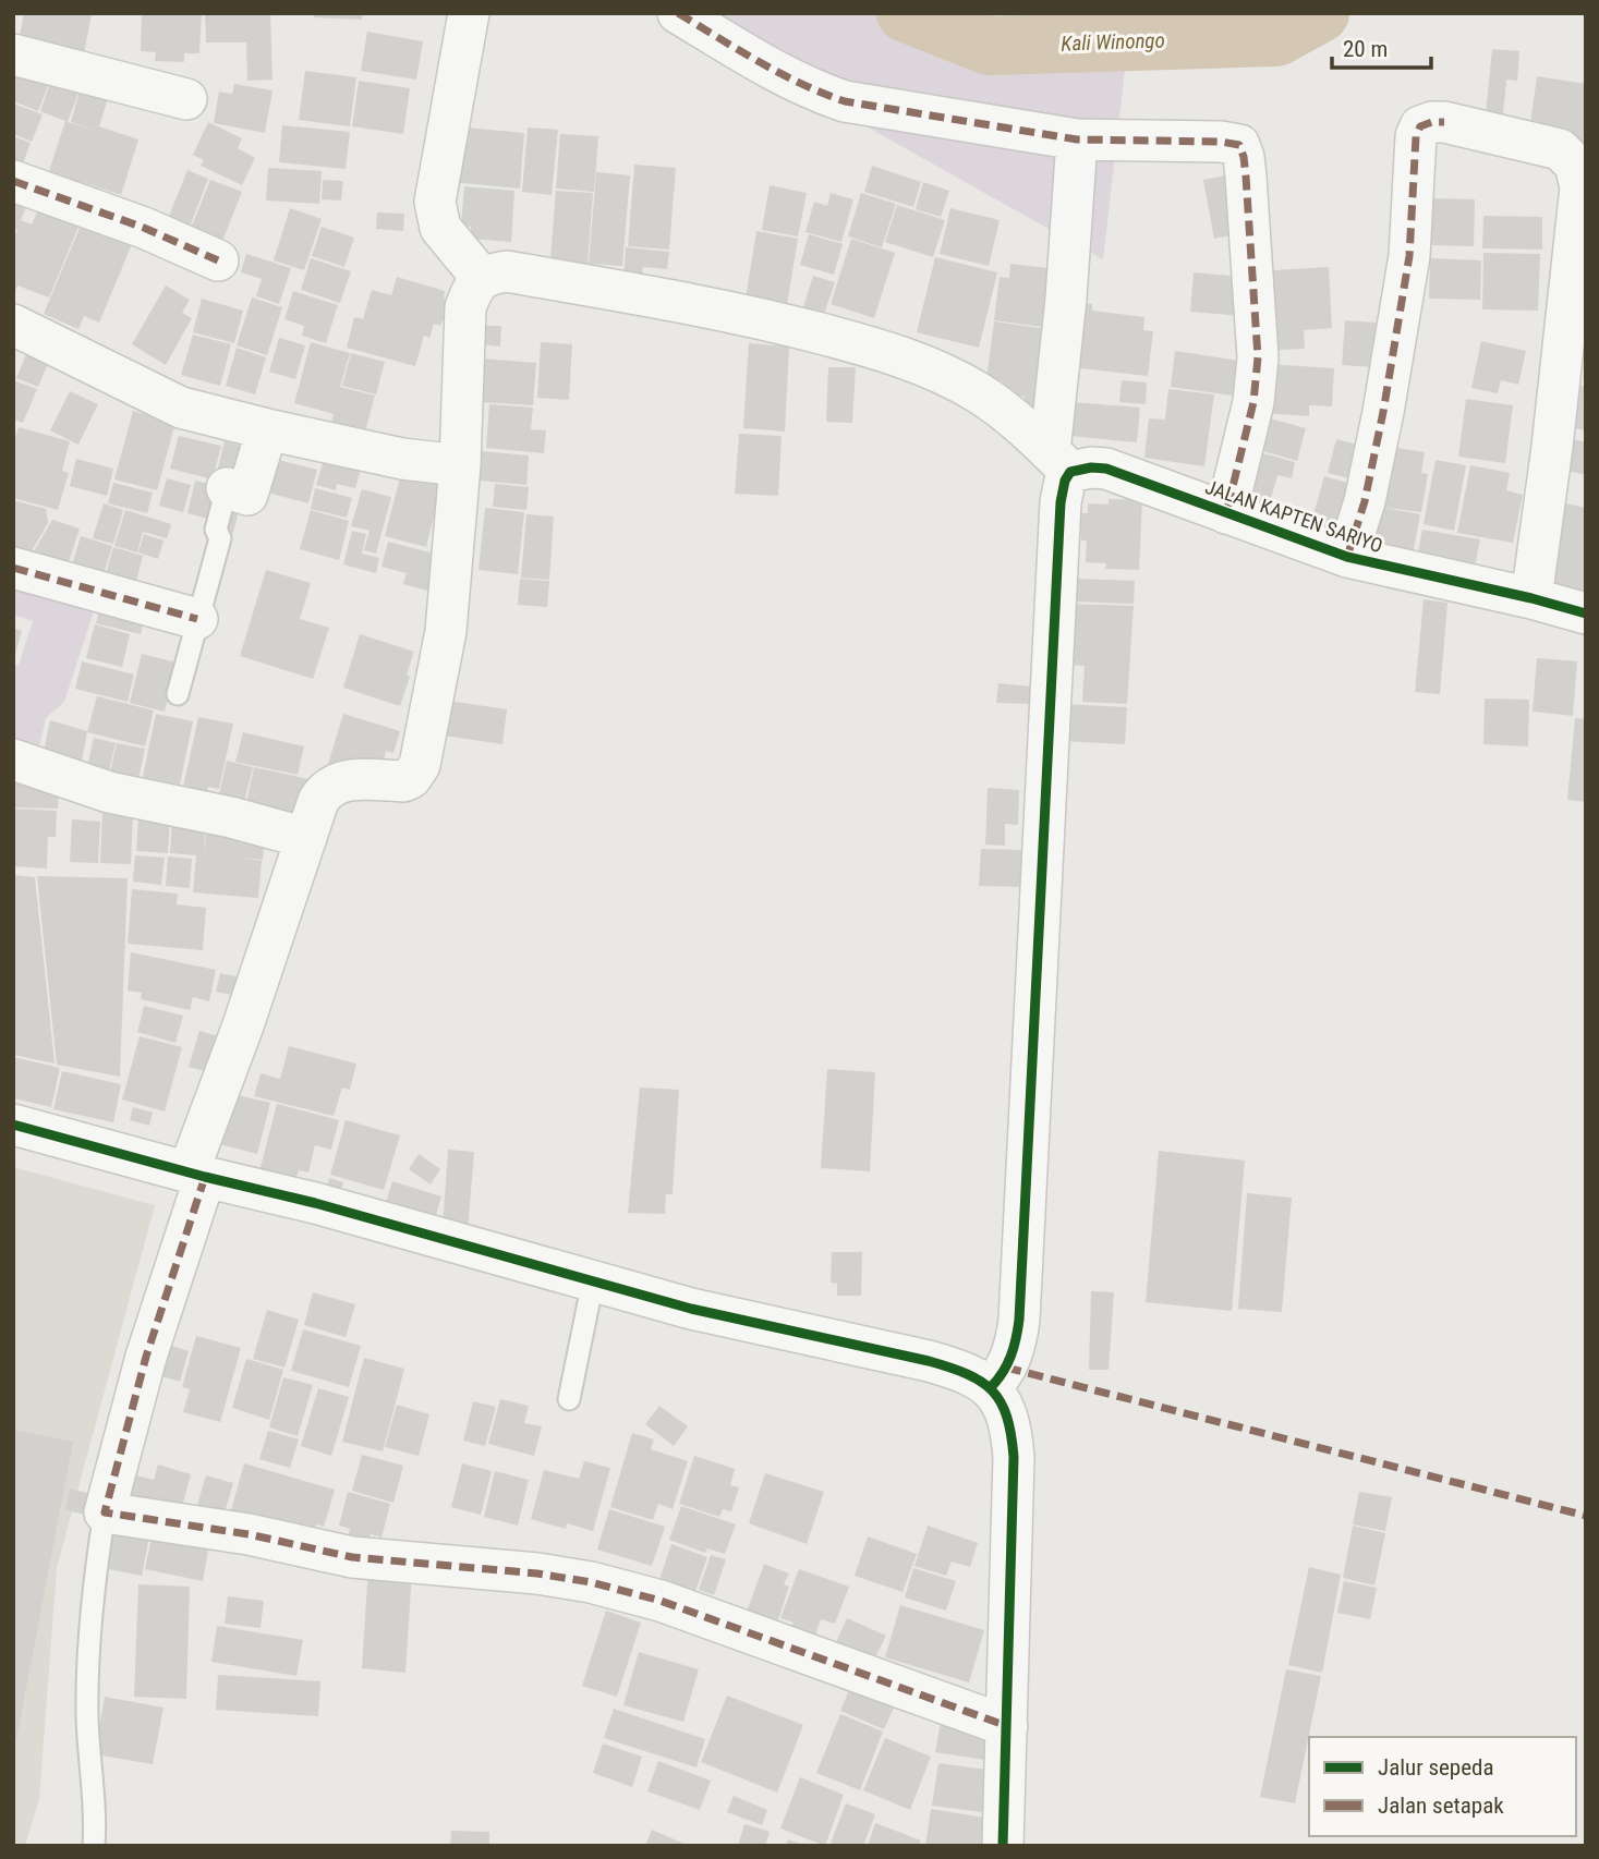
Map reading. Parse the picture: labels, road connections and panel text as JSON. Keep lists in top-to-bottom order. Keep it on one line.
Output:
{"streets":{"street":["JALAN KAPTEN SARIYO"]},"water":["Kali Winongo"],"legend":["Jalur sepeda","Jalan setapak"],"scale_bar":"20 m"}
